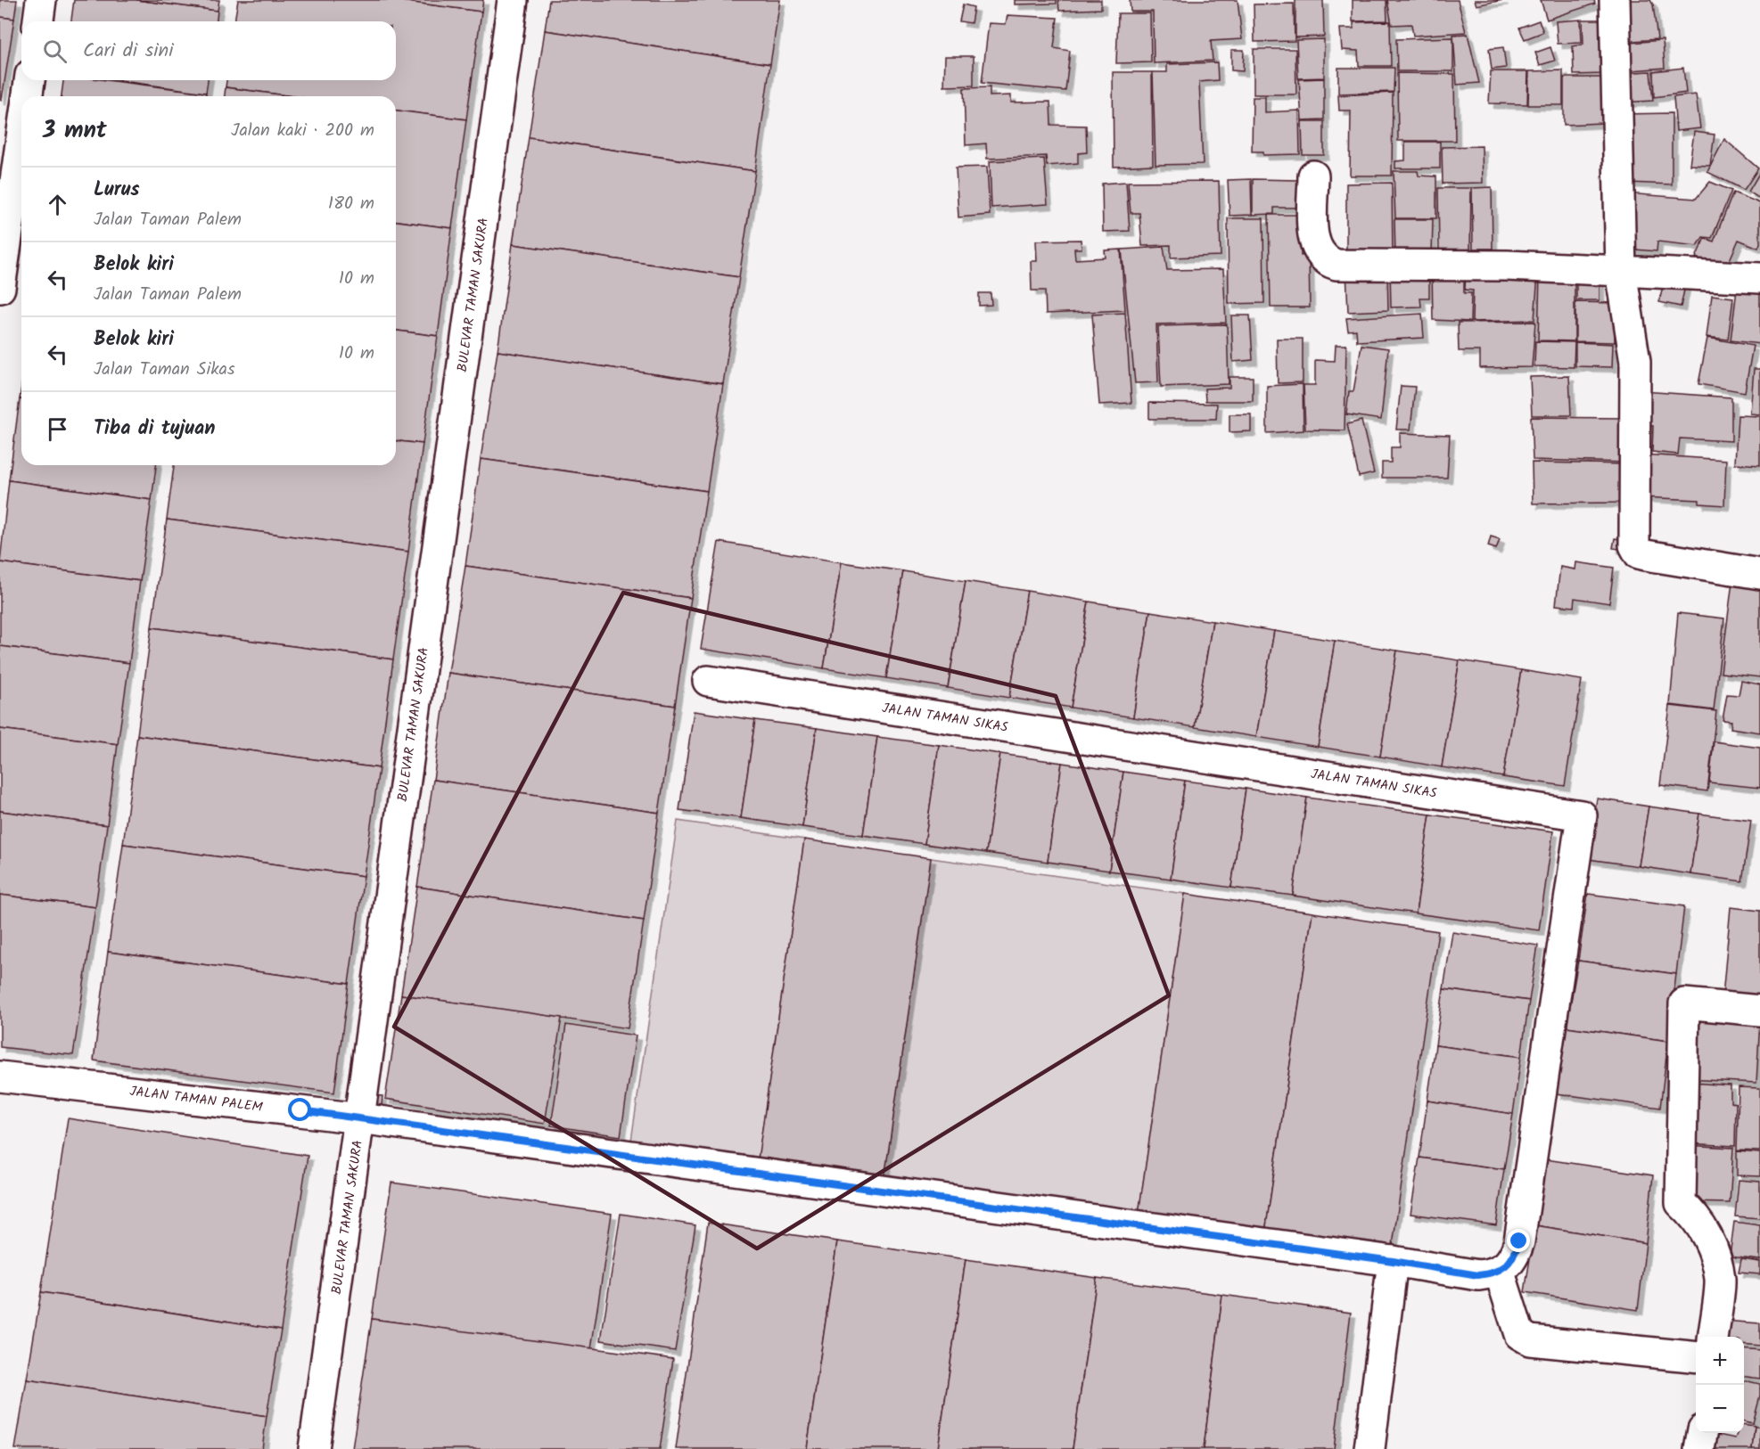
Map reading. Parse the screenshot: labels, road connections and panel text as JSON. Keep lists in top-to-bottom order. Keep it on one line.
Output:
{"streets":{"street":["BULEVAR TAMAN SAKURA","JALAN TAMAN SIKAS","JALAN TAMAN PALEM"]},"crossings":[["BULEVAR TAMAN SAKURA","JALAN TAMAN PALEM"],["JALAN TAMAN SIKAS","JALAN TAMAN PALEM"]],"page":{"search":"Cari di sini","heading":["3 mnt","Jalan kaki · 200 m"],"list":[["Lurus","Jalan Taman Palem","180 m"],["Belok kiri","Jalan Taman Palem","10 m"],["Belok kiri","Jalan Taman Sikas","10 m"],"Tiba di tujuan"],"map_buttons":["+","−"]}}
